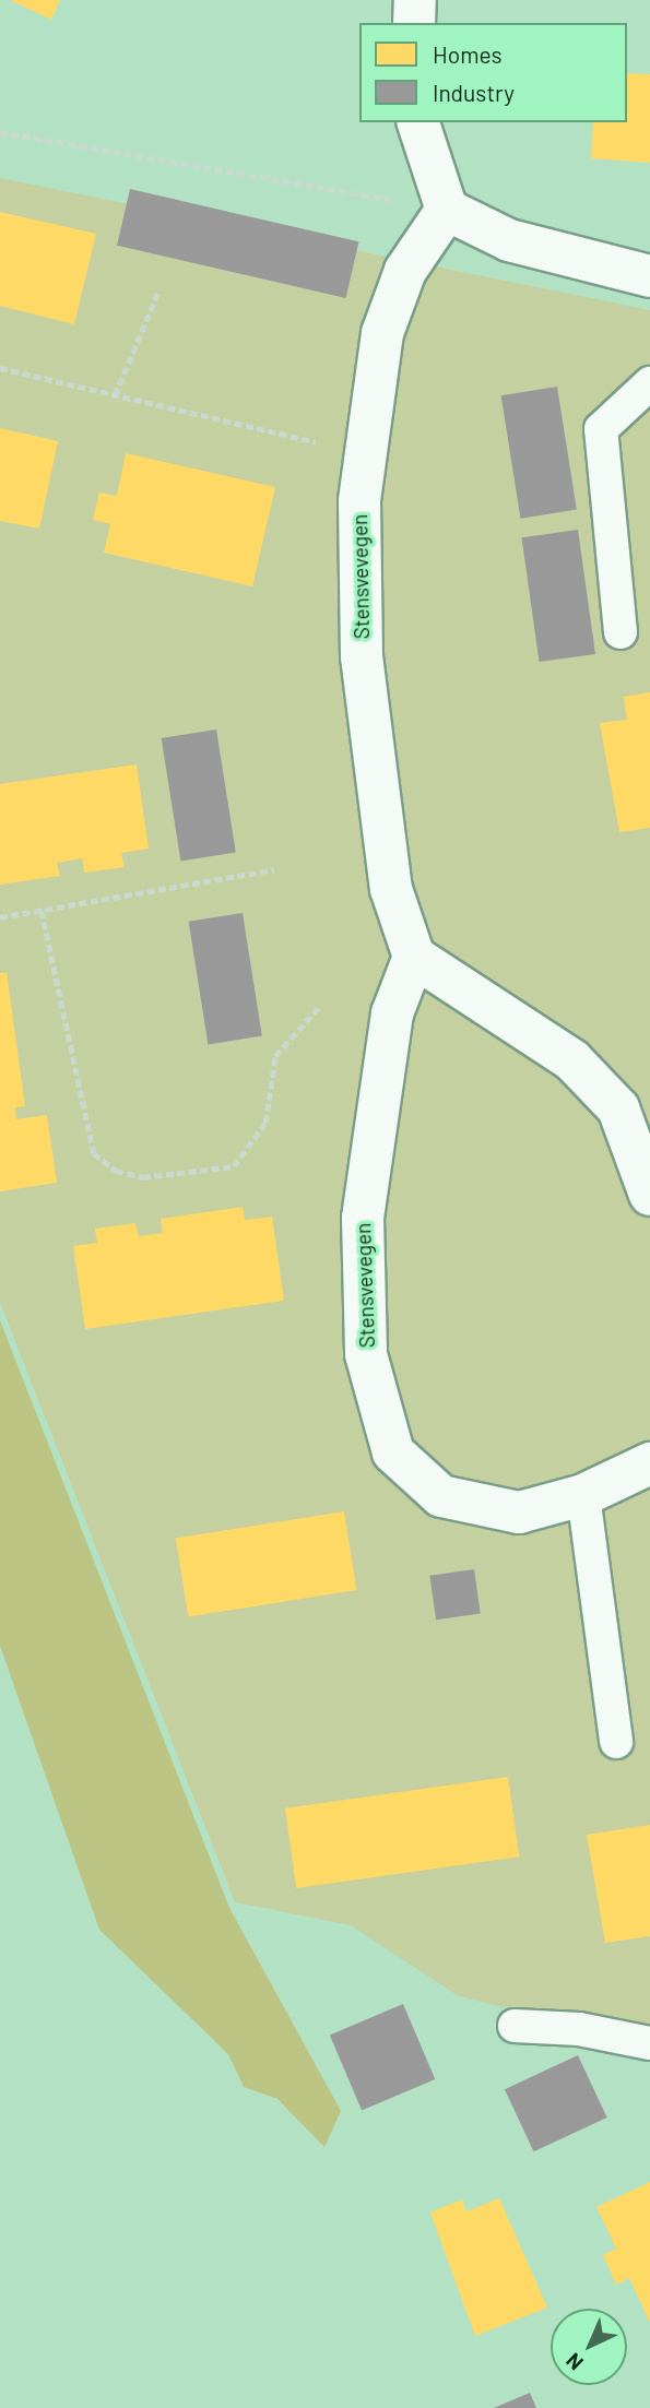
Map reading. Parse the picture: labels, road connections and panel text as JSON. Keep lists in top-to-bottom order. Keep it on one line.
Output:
{"streets":{"street":["Stensvevegen"]},"legend":["Homes","Industry"],"north":"bottom left"}
